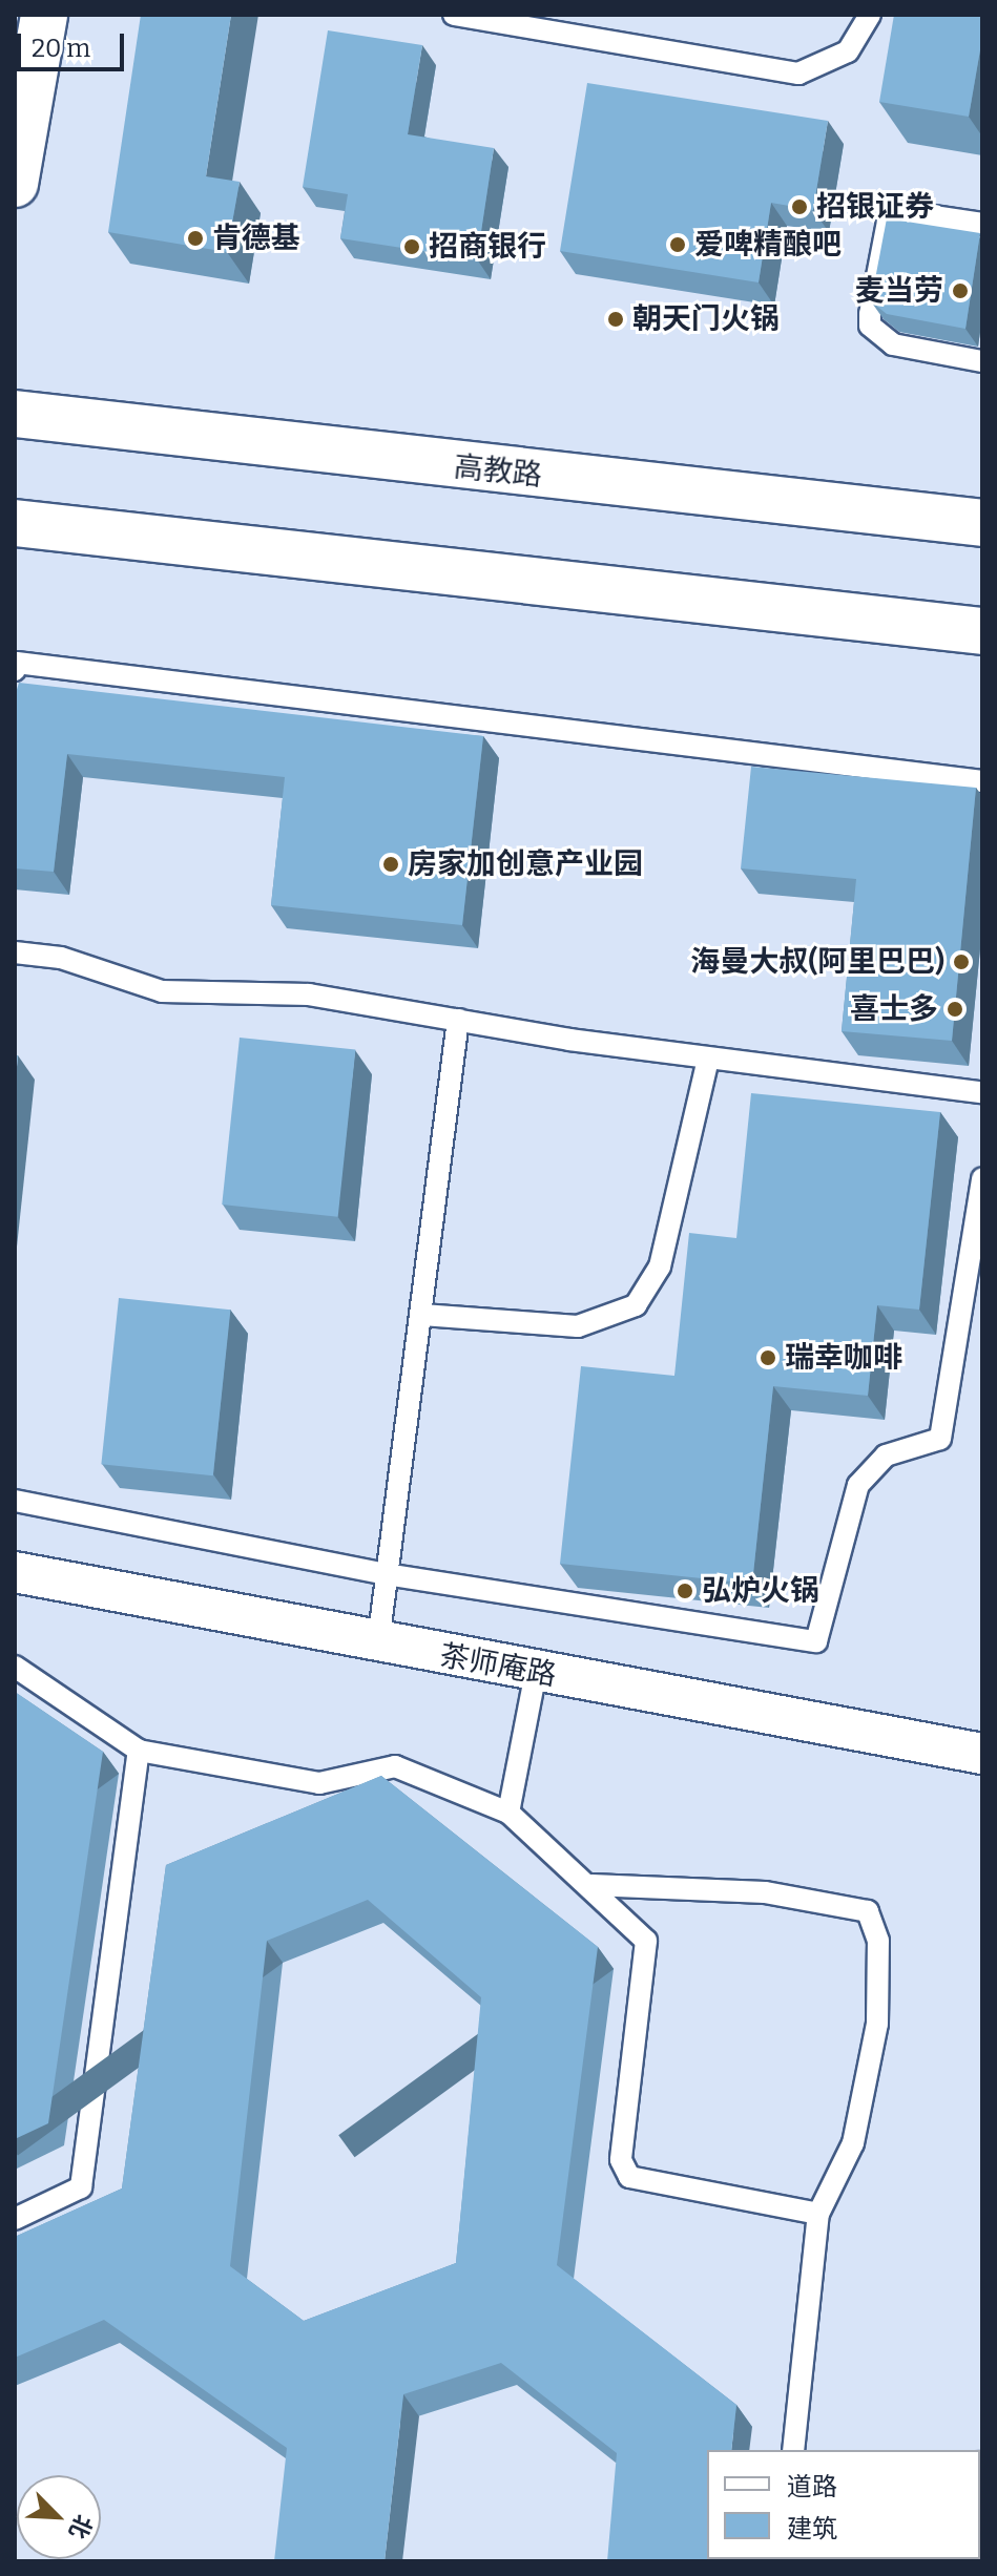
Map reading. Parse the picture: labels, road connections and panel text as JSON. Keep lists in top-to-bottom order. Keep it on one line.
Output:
{"streets":{"main road":["高教路"],"street":["茶师庵路"]},"places":["招银证券","肯德基","爱啤精酿吧","招商银行","麦当劳","朝天门火锅","房家加创意产业园","海曼大叔(阿里巴巴)","喜士多","瑞幸咖啡","弘炉火锅"],"legend":["道路","建筑"],"scale_bar":"20 m","north":"bottom right"}
